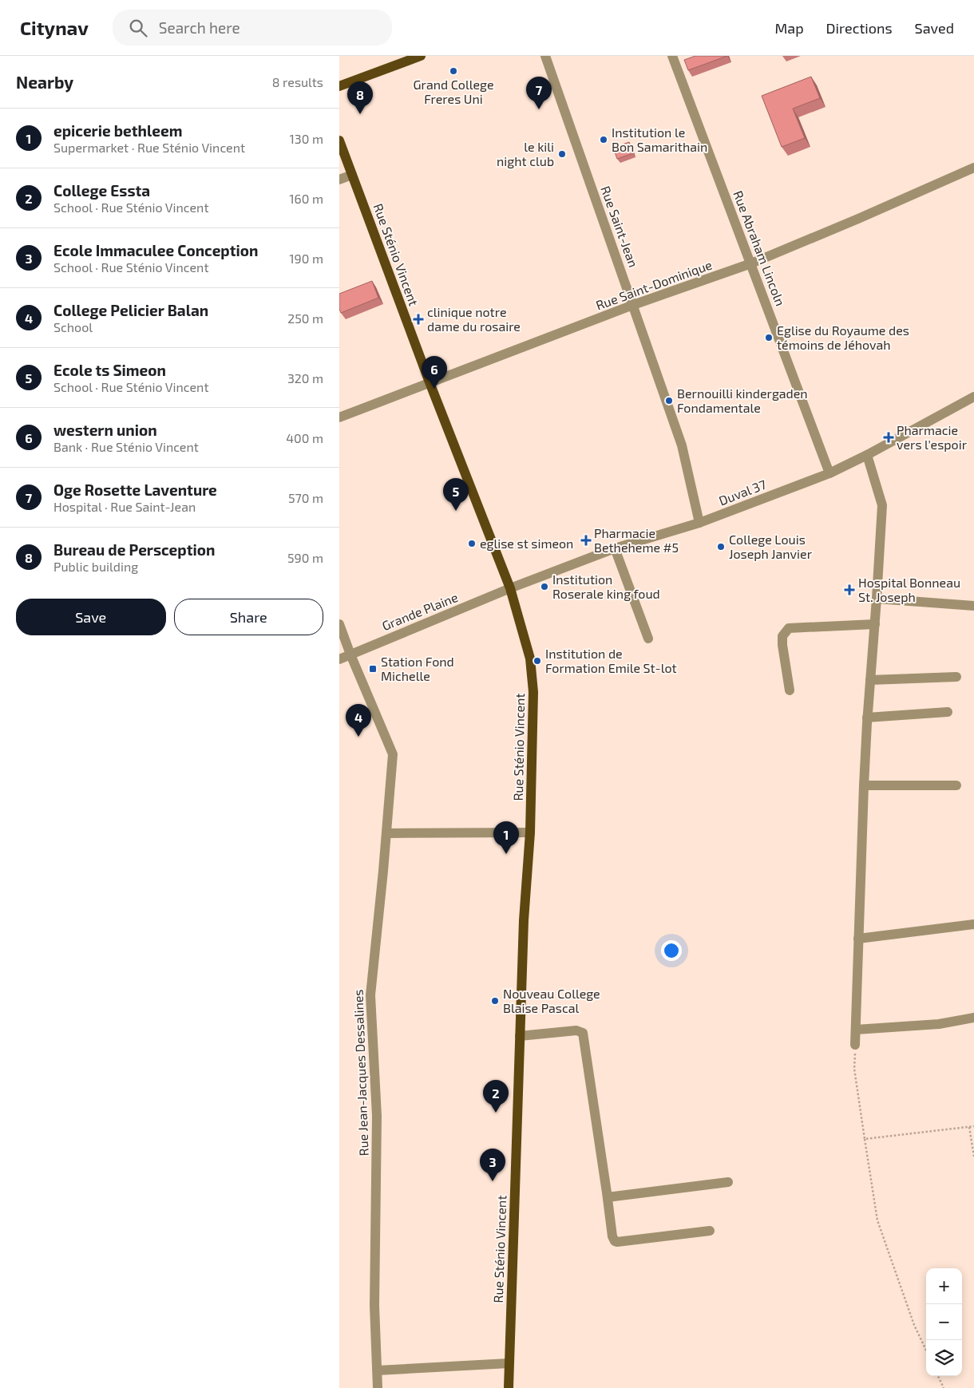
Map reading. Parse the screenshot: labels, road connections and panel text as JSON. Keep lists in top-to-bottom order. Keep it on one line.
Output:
{"streets":{"main road":["Rue Sténio Vincent"],"street":["Rue Saint-Jean","Rue Abraham Lincoln","Rue Saint-Dominique","Duval 37","Grande Plaine","Rue Jean-Jacques Dessalines"]},"crossings":[["Rue Saint-Jean","Rue Saint-Dominique"],["Rue Saint-Jean","Duval 37"],["Rue Abraham Lincoln","Rue Saint-Dominique"],["Rue Abraham Lincoln","Duval 37"],["Rue Sténio Vincent","Rue Saint-Dominique"],["Rue Sténio Vincent","Duval 37"],["Rue Sténio Vincent","Grande Plaine"],["Duval 37","Grande Plaine"],["Grande Plaine","Rue Jean-Jacques Dessalines"]],"places":{"other":["Grand College Freres Uni","Institution le Bon Samarithain","le kili night club","Eglise du Royaume des témoins de Jéhovah","Bernouilli kindergaden Fondamentale","eglise st simeon","College Louis Joseph Janvier","Institution Roserale king foud","Institution de Formation Emile St-lot","Nouveau College Blaise Pascal"],"health":["clinique notre dame du rosaire","Pharmacie vers l'espoir","Pharmacie Betheheme #5","Hospital Bonneau St. Joseph"],"transit":["Station Fond Michelle"]},"page":{"header":"Citynav","search":"Search here","nav":["Map","Directions","Saved"],"heading":["Nearby","8 results"],"pins":["7","8","6","5","4","1","2","3"],"list":[{"mark":"1","name":"epicerie bethleem","note":"Supermarket · Rue Sténio Vincent","value":"130 m"},{"mark":"2","name":"College Essta","note":"School · Rue Sténio Vincent","value":"160 m"},{"mark":"3","name":"Ecole Immaculee Conception","note":"School · Rue Sténio Vincent","value":"190 m"},{"mark":"4","name":"College Pelicier Balan","note":"School","value":"250 m"},{"mark":"5","name":"Ecole ts Simeon","note":"School · Rue Sténio Vincent","value":"320 m"},{"mark":"6","name":"western union","note":"Bank · Rue Sténio Vincent","value":"400 m"},{"mark":"7","name":"Oge Rosette Laventure","note":"Hospital · Rue Saint-Jean","value":"570 m"},{"mark":"8","name":"Bureau de Persception","note":"Public building","value":"590 m"}],"buttons":["Save","Share"],"map_buttons":["+","−"]}}
